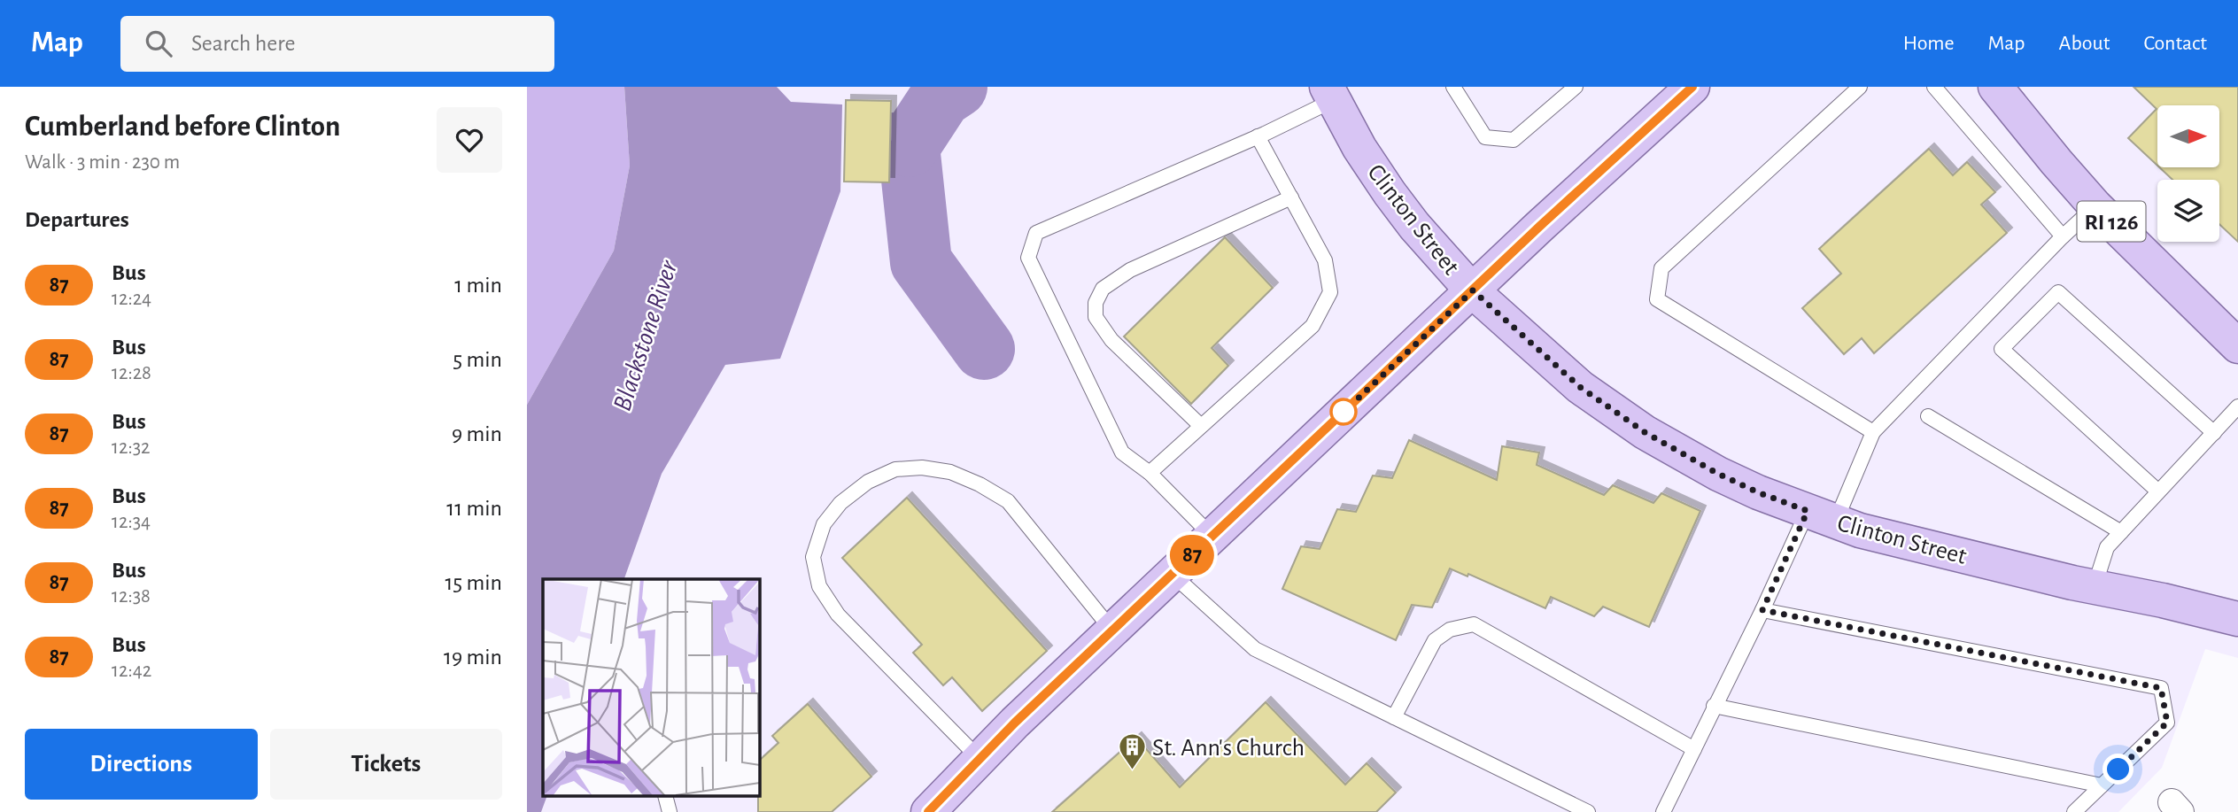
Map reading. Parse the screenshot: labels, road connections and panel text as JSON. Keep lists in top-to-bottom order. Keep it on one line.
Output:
{"streets":{"main road":["Clinton Street","RI 126"]},"water":["Blackstone River"],"places":{"building":["St. Ann's Church"]},"lines":["bus line 87"],"north":"right","page":{"header":"Map","search":"Search here","nav":["Home","Map","About","Contact"],"heading":[["Cumberland before Clinton","Walk · 3 min · 230 m"],"Departures"],"on_map":"87","list":[{"mark":"87","name":"Bus","note":"12:24","value":"1 min"},{"mark":"87","name":"Bus","note":"12:28","value":"5 min"},{"mark":"87","name":"Bus","note":"12:32","value":"9 min"},{"mark":"87","name":"Bus","note":"12:34","value":"11 min"},{"mark":"87","name":"Bus","note":"12:38","value":"15 min"},{"mark":"87","name":"Bus","note":"12:42","value":"19 min"}],"buttons":["Directions","Tickets"]}}
